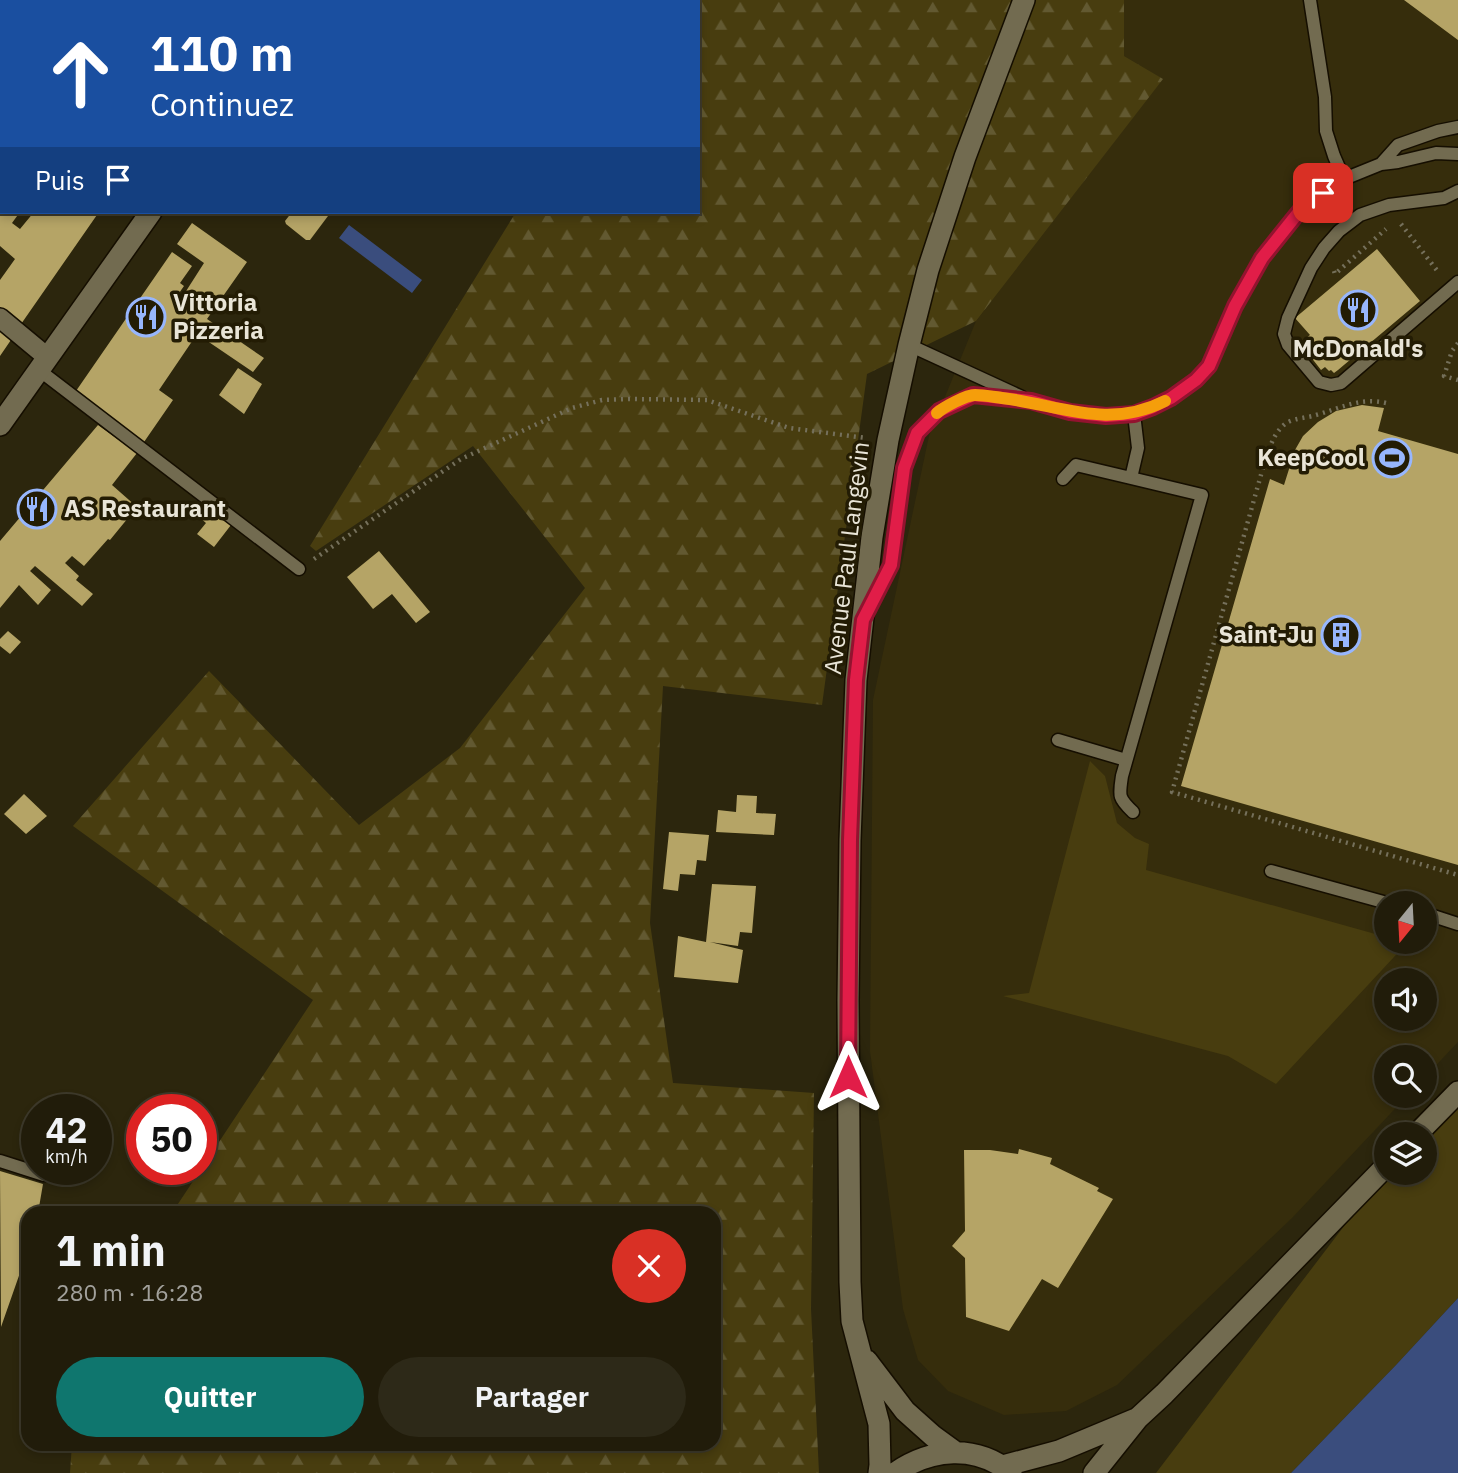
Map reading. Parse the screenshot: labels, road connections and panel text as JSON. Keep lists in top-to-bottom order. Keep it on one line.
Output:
{"streets":{"main road":["Avenue Paul Langevin"]},"places":{"restaurant":["McDonald's","Vittoria Pizzeria","AS Restaurant"],"sports":["KeepCool"],"building":["Saint-Ju"]},"north":"bottom","page":{"turn":["110 m","Continuez"],"then":"Puis","speed":"42 km/h","limit":"50","heading":["1 min","280 m · 16:28"],"buttons":["Quitter","Partager"]}}
